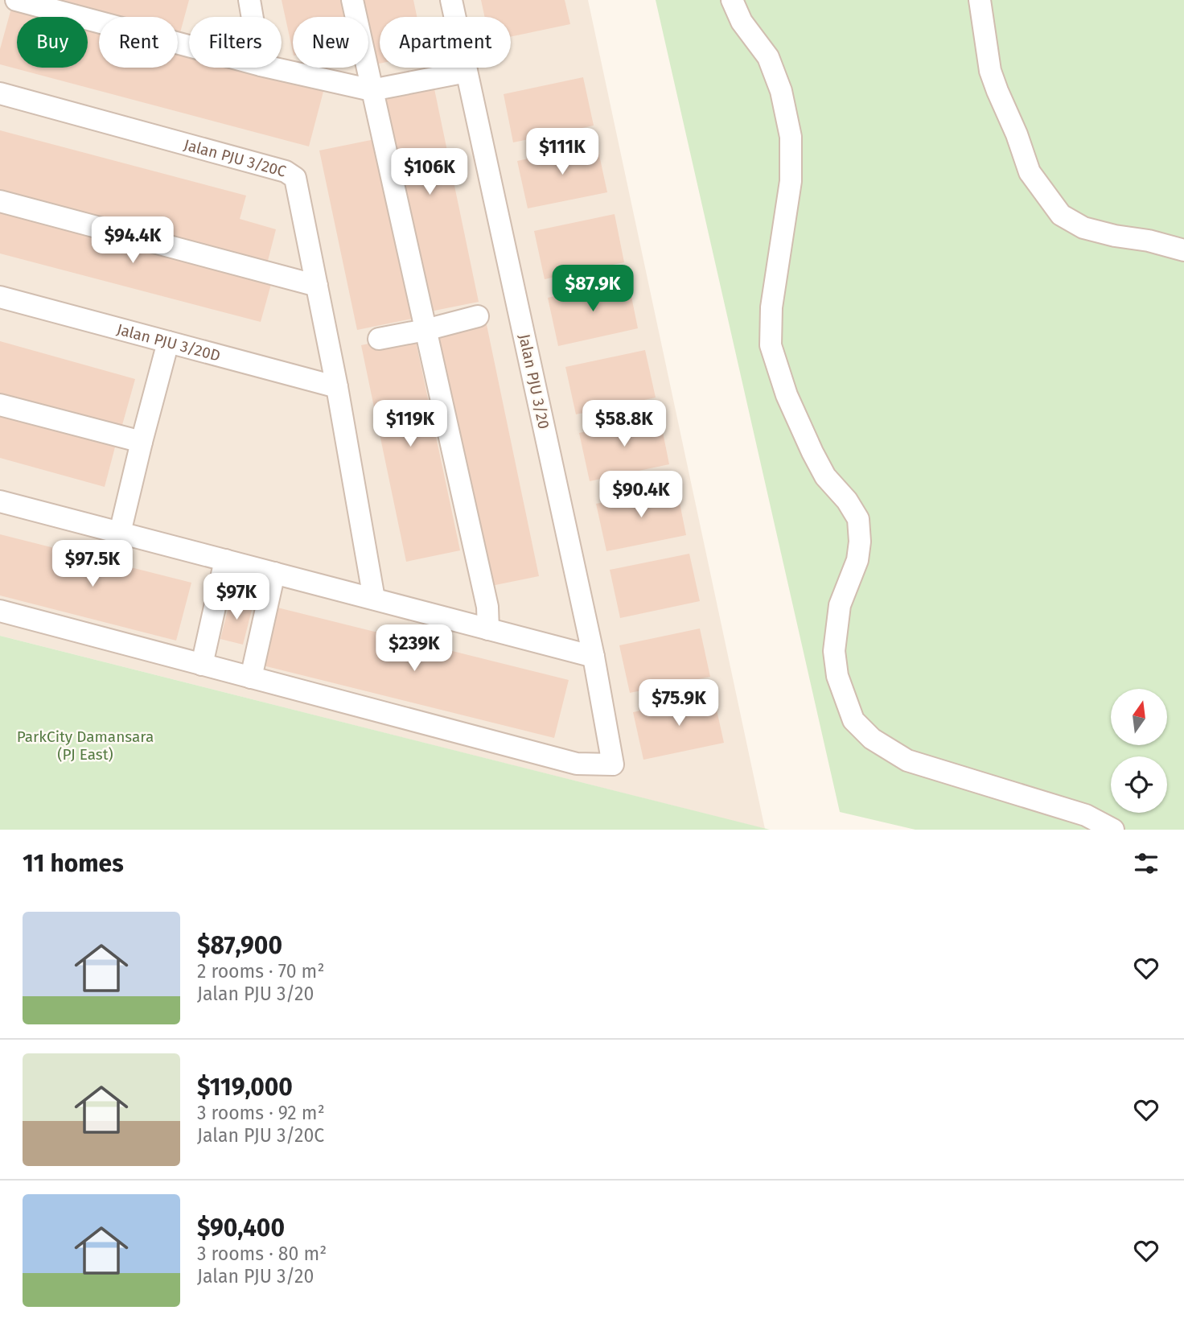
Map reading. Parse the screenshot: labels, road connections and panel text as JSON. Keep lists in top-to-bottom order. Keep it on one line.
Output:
{"streets":{"street":["Jalan PJU 3/20C","Jalan PJU 3/20D","Jalan PJU 3/20"]},"crossings":[["Jalan PJU 3/20C","Jalan PJU 3/20D"]],"parks":["ParkCity Damansara (PJ East)"],"north":"top","page":{"chip":["Buy","Rent","Filters","New","Apartment"],"price":["$111K","$106K","$94.4K","$87.9K","$119K","$58.8K","$90.4K","$97.5K","$97K","$239K","$75.9K"],"heading":"11 homes","list":[{"name":"$87,900","note":"2 rooms · 70 m² · Jalan PJU 3/20"},{"name":"$119,000","note":"3 rooms · 92 m² · Jalan PJU 3/20C"},{"name":"$90,400","note":"3 rooms · 80 m² · Jalan PJU 3/20"}]}}
